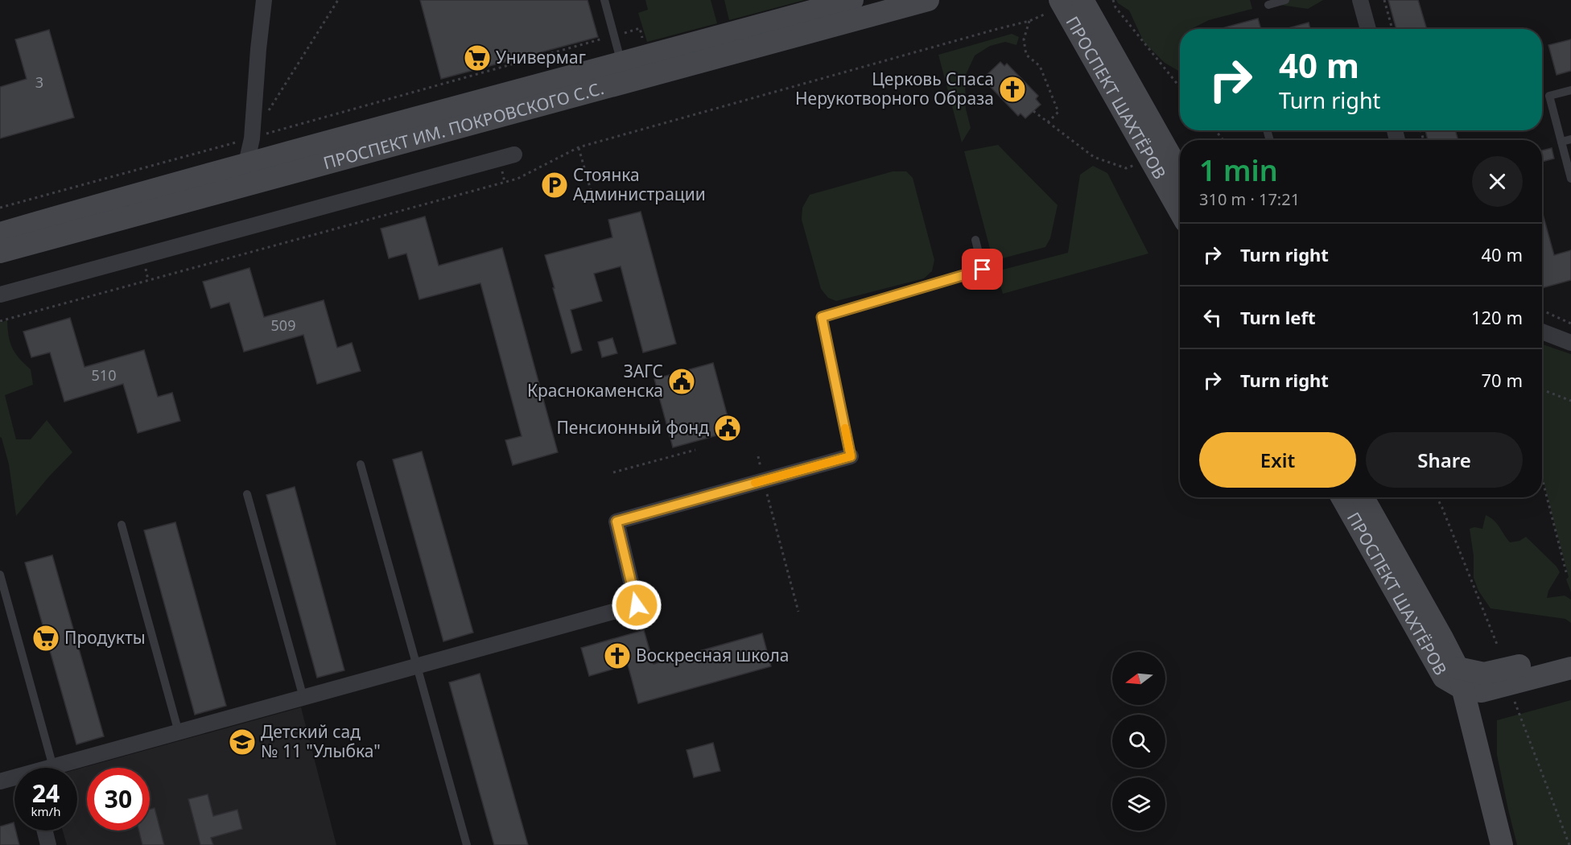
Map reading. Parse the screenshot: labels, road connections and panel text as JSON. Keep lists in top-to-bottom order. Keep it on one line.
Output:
{"streets":{"main road":["ПРОСПЕКТ ШАХТЁРОВ","ПРОСПЕКТ ИМ. ПОКРОВСКОГО С.С."]},"places":{"supermarket":["Универмаг","Продукты"],"church":["Церковь Спаса Нерукотворного Образа","Воскресная школа"],"parking":["Стоянка Администрации"],"public building":["ЗАГС Краснокаменска","Пенсионный фонд"],"school or university":["Детский сад № 11 \"Улыбка\""]},"house_numbers":["3","509","510"],"north":"left","page":{"turn":["40 m","Turn right"],"heading":["1 min","310 m · 17:21"],"list":[{"name":"Turn right","value":"40 m"},{"name":"Turn left","value":"120 m"},{"name":"Turn right","value":"70 m"}],"buttons":["Exit","Share"],"speed":"24 km/h","limit":"30"}}
